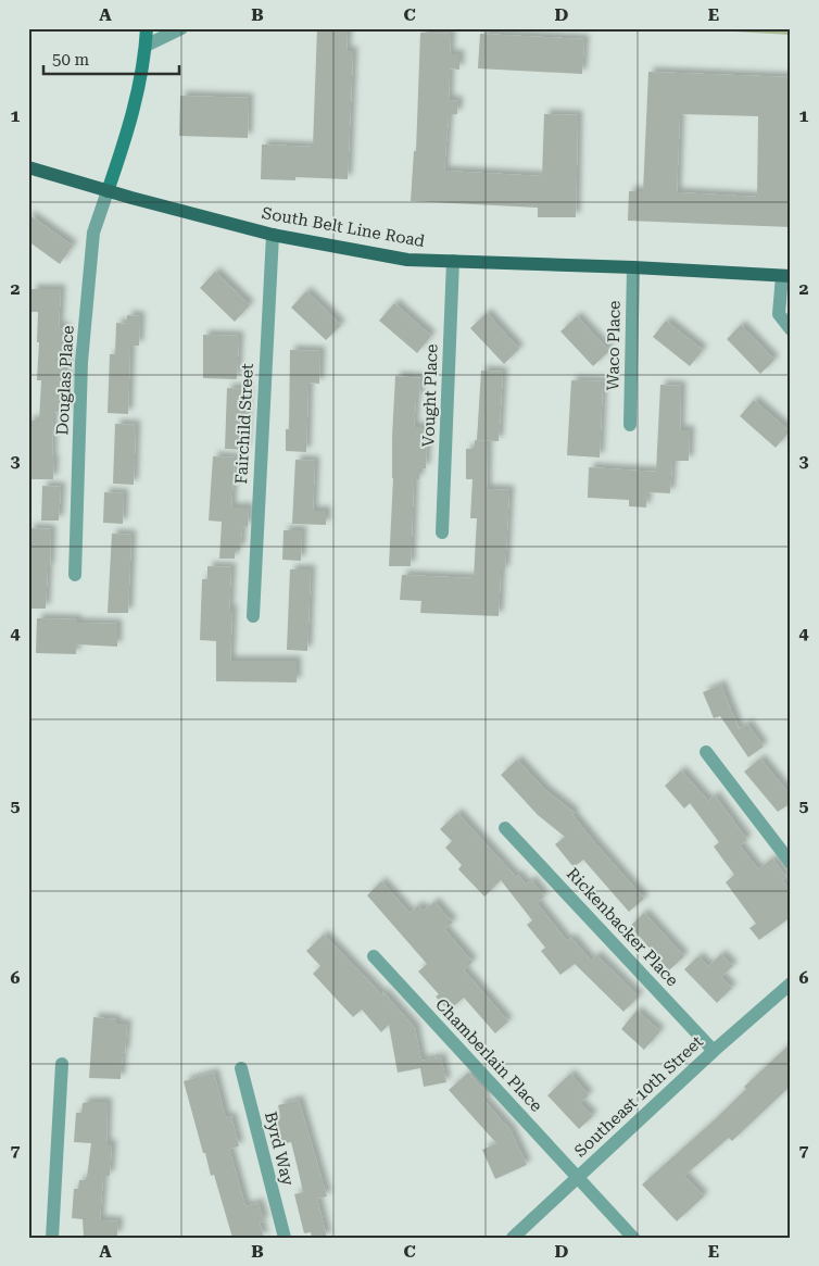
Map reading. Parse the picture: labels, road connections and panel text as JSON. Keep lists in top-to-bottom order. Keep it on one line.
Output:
{"streets":{"main road":["South Belt Line Road"],"street":["Waco Place","Douglas Place","Vought Place","Fairchild Street","Rickenbacker Place","Chamberlain Place","Southeast 10th Street","Byrd Way"]},"crossings":[["South Belt Line Road","Waco Place"],["South Belt Line Road","Douglas Place"],["South Belt Line Road","Vought Place"],["South Belt Line Road","Fairchild Street"],["Rickenbacker Place","Southeast 10th Street"],["Chamberlain Place","Southeast 10th Street"]],"scale_bar":"50 m","grid":{"columns":["A","B","C","D","E"],"rows":["1","2","3","4","5","6","7"]}}
